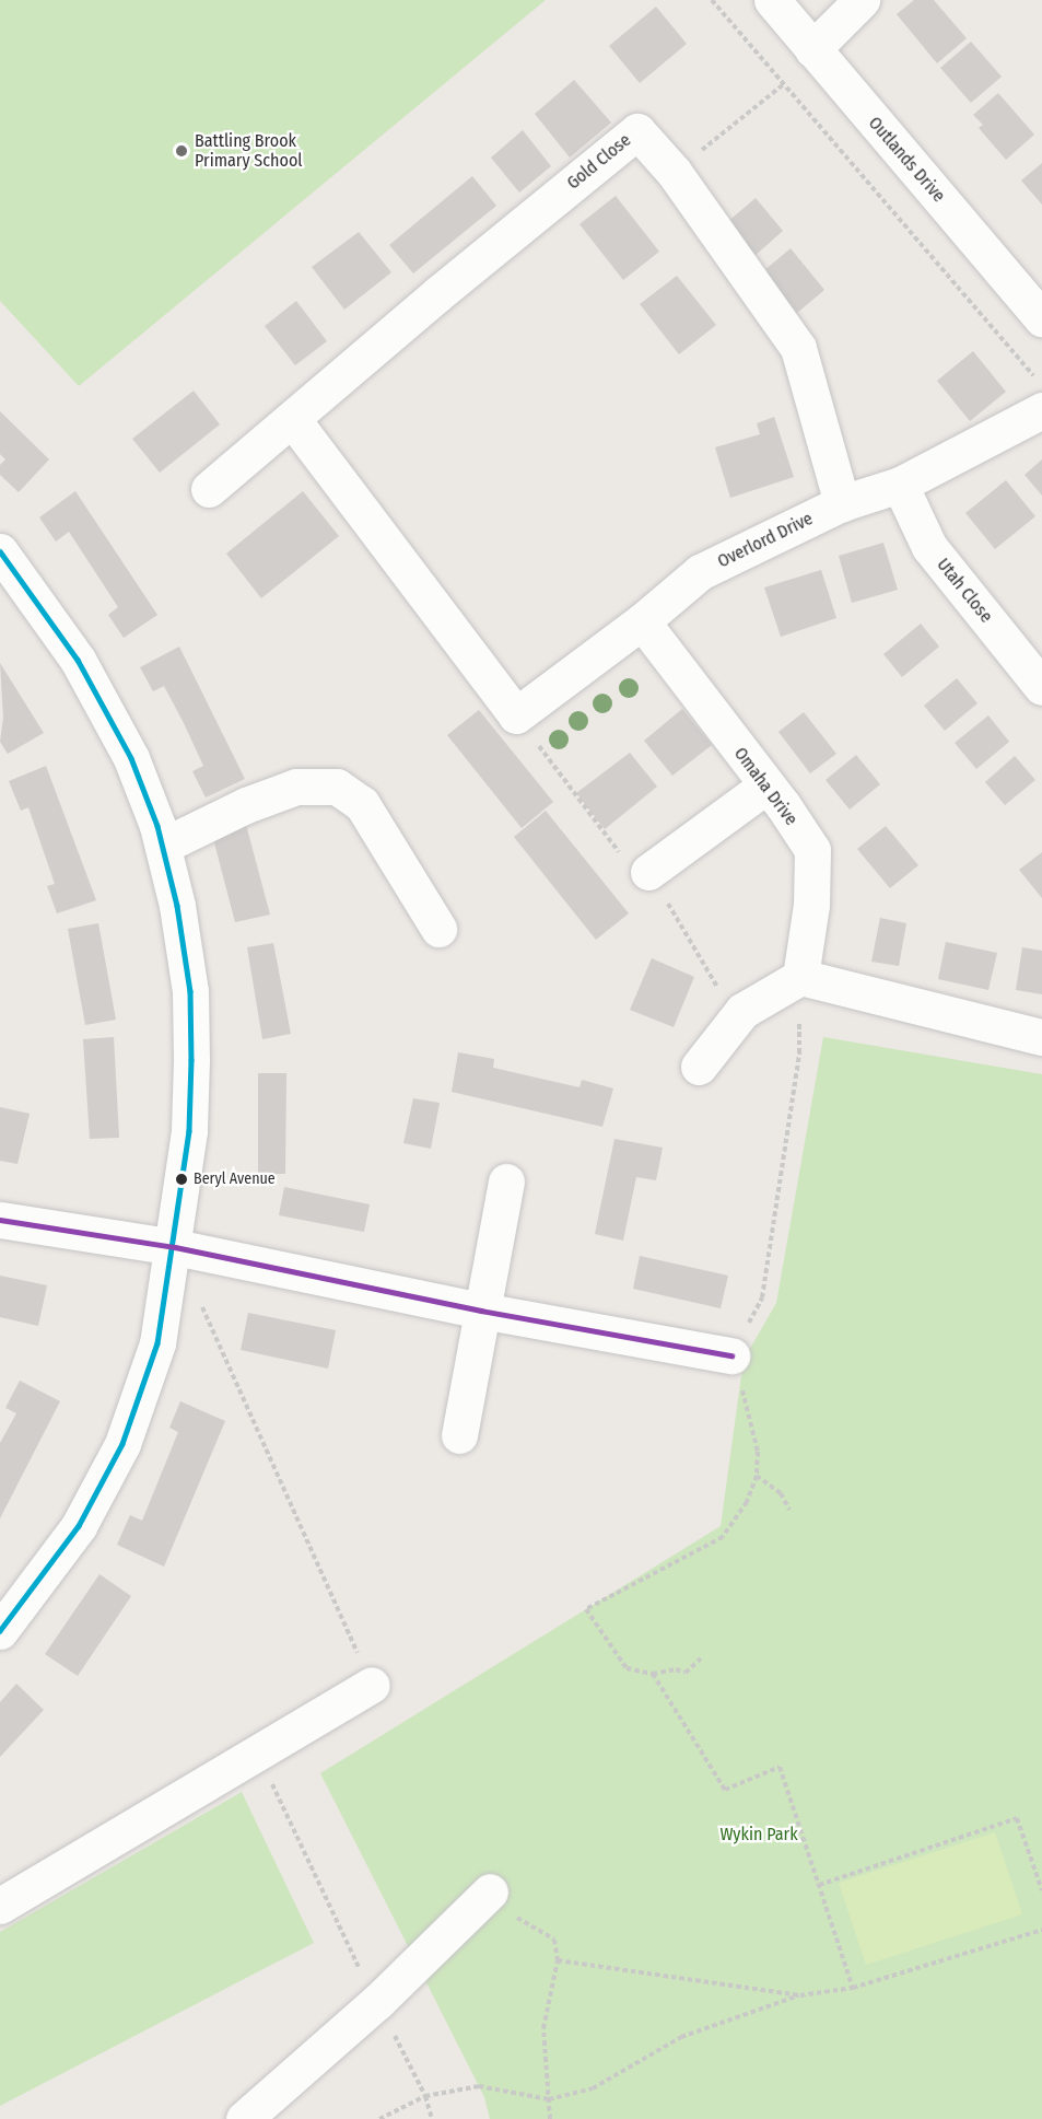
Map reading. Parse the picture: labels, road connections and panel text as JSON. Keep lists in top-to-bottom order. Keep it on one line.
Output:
{"streets":{"street":["Outlands Drive","Gold Close","Overlord Drive","Utah Close","Omaha Drive"]},"crossings":[["Gold Close","Overlord Drive"],["Overlord Drive","Utah Close"],["Overlord Drive","Omaha Drive"]],"parks":["Wykin Park"],"places":["Battling Brook Primary School","Beryl Avenue"]}
